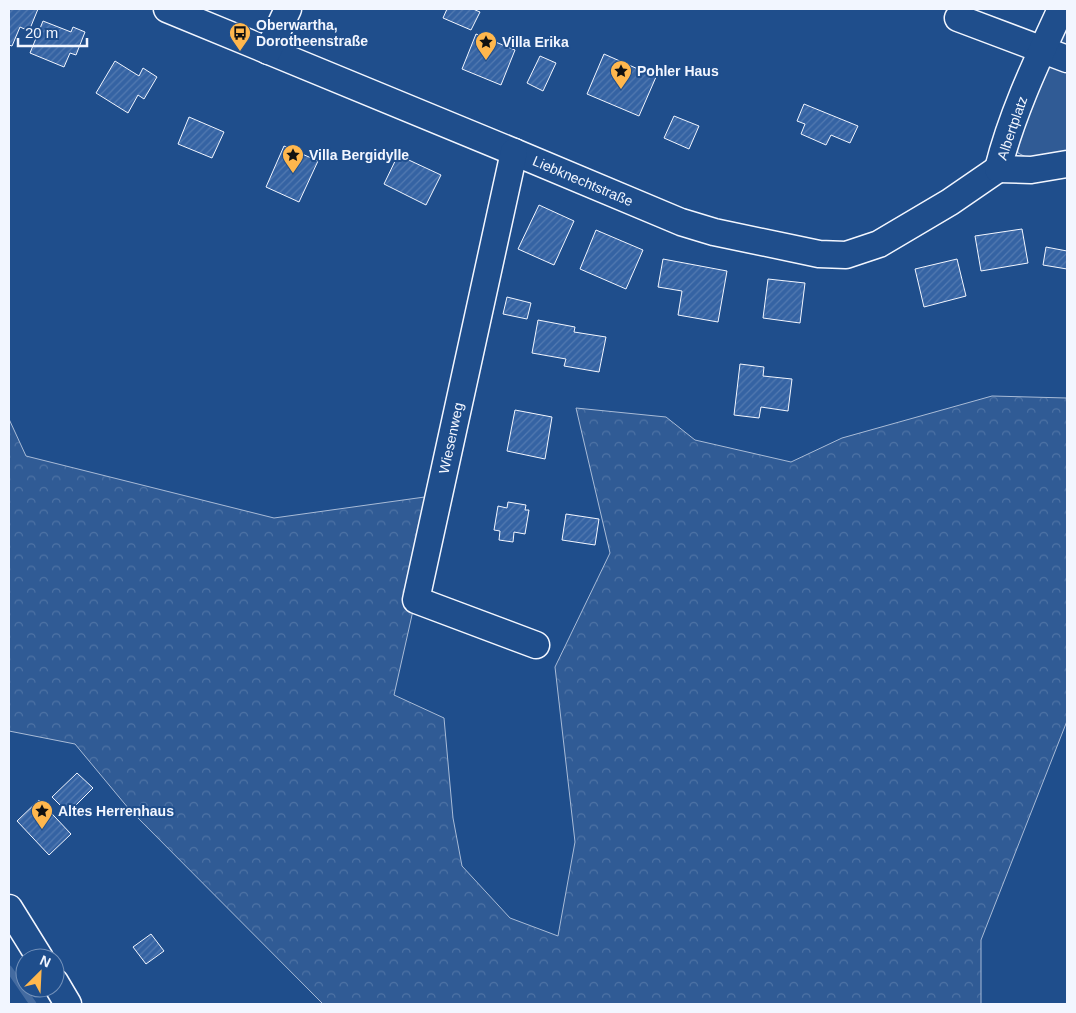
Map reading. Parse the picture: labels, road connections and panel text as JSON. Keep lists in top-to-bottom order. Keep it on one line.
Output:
{"streets":{"street":["Albertplatz","Liebknechtstraße","Wiesenweg"]},"crossings":[["Albertplatz","Liebknechtstraße"],["Liebknechtstraße","Wiesenweg"]],"places":{"bus stop":["Oberwartha, Dorotheenstraße"],"place":["Villa Erika","Pohler Haus","Villa Bergidylle","Altes Herrenhaus"]},"scale_bar":"20 m","north":"top right"}
